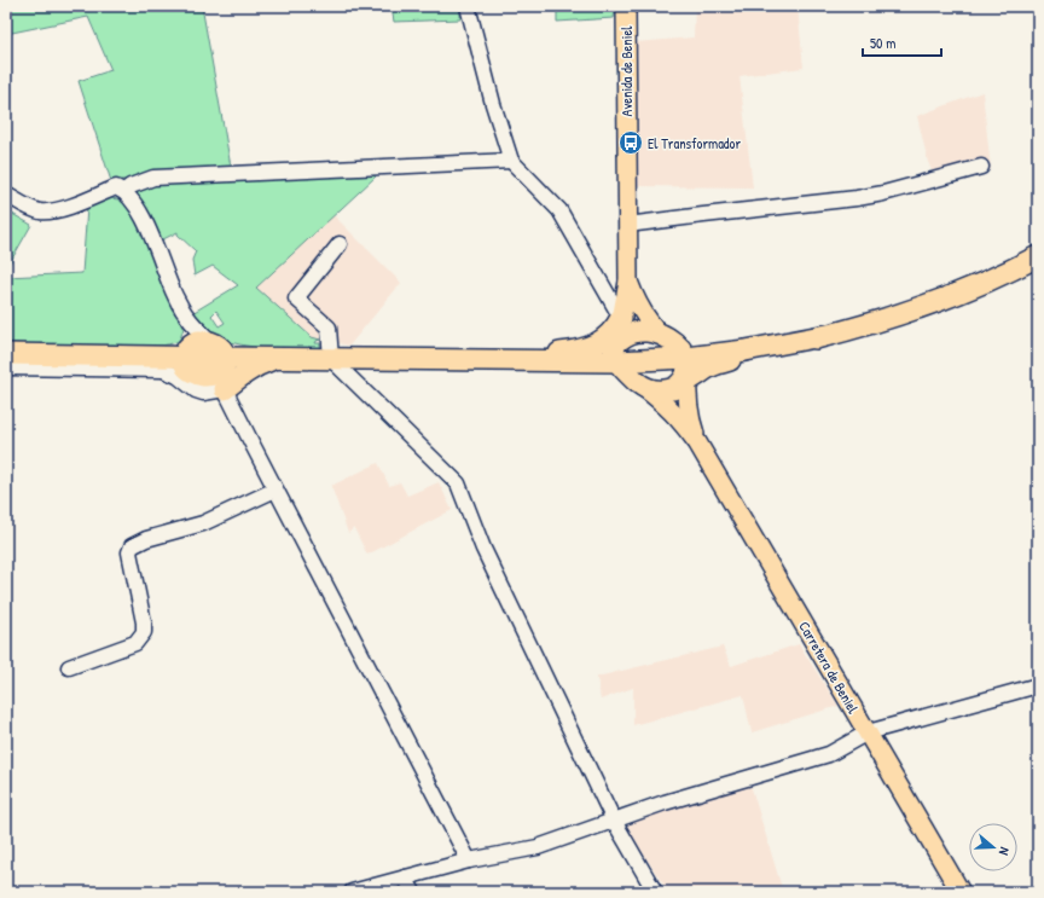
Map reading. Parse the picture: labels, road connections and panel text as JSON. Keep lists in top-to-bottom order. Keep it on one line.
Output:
{"streets":{"main road":["Avenida de Beniel","Carretera de Beniel"]},"places":{"bus stop":["El Transformador"]},"scale_bar":"50 m","north":"right"}
